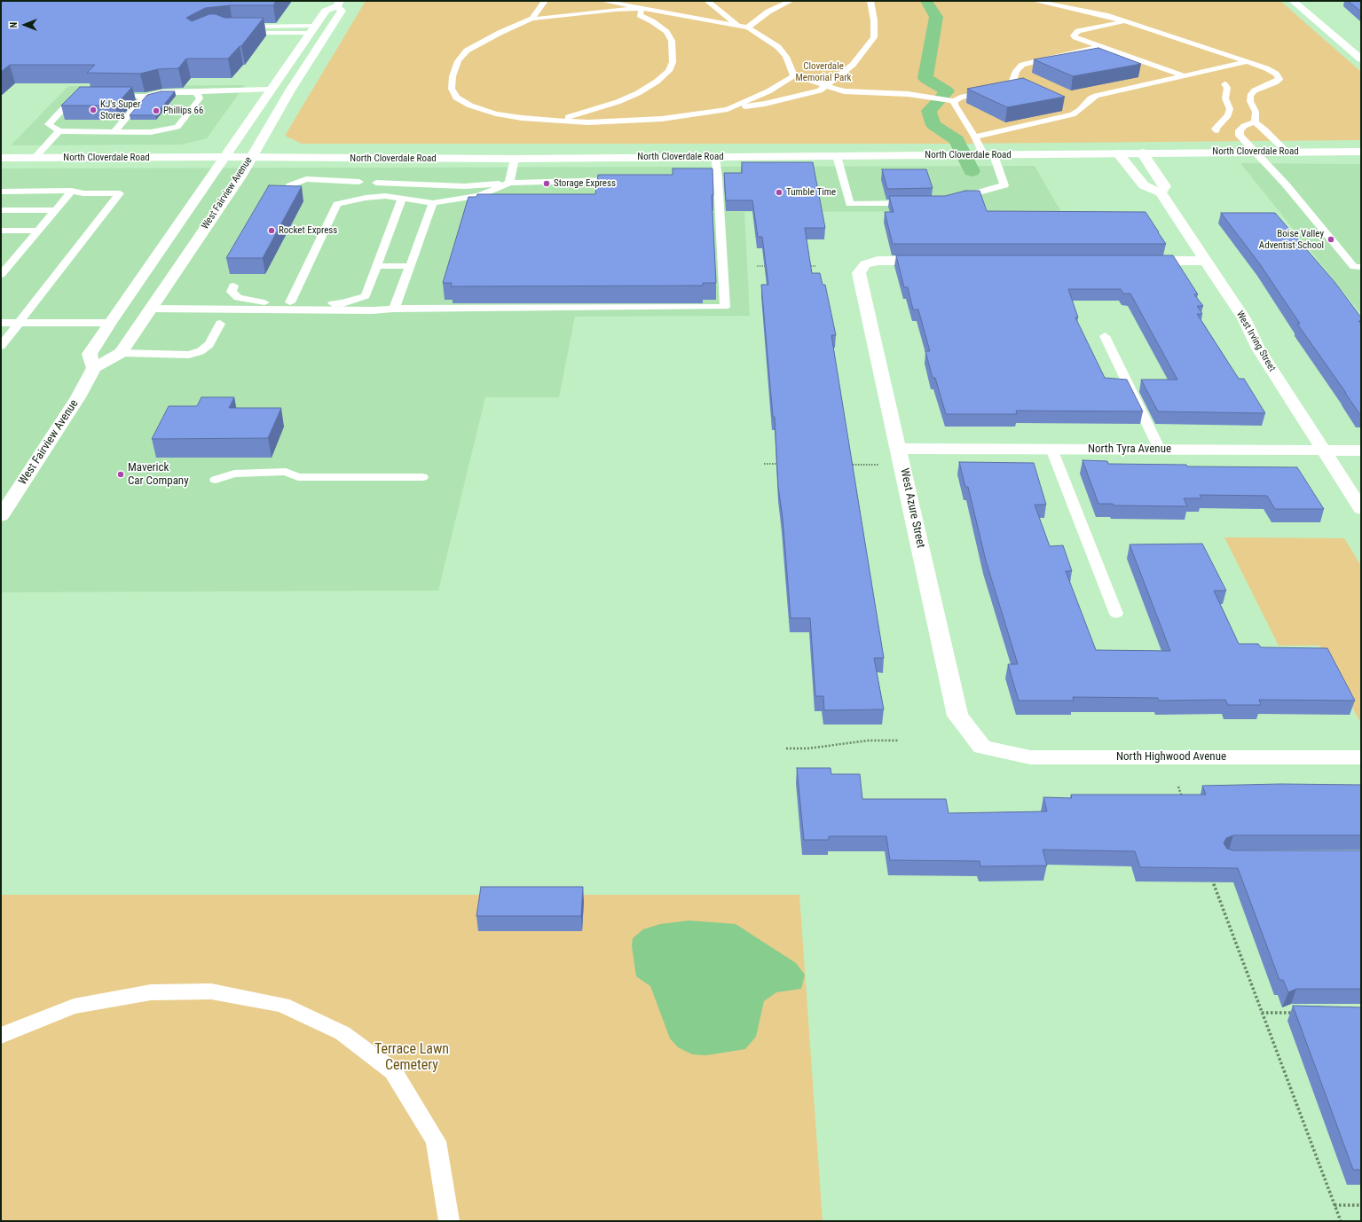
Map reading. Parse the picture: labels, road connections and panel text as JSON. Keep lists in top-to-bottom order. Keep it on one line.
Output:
{"streets":{"main road":["North Cloverdale Road","West Fairview Avenue","West Irving Street","North Tyra Avenue","West Azure Street","North Highwood Avenue"]},"crossings":[["North Cloverdale Road","West Fairview Avenue"],["North Cloverdale Road","West Irving Street"],["West Irving Street","North Tyra Avenue"],["North Tyra Avenue","West Azure Street"],["West Azure Street","North Highwood Avenue"]],"parks":["Cloverdale Memorial Park","Terrace Lawn Cemetery"],"places":["KJ's Super Stores","Phillips 66","Storage Express","Tumble Time","Rocket Express","Boise Valley Adventist School","Maverick Car Company"],"north":"left"}
